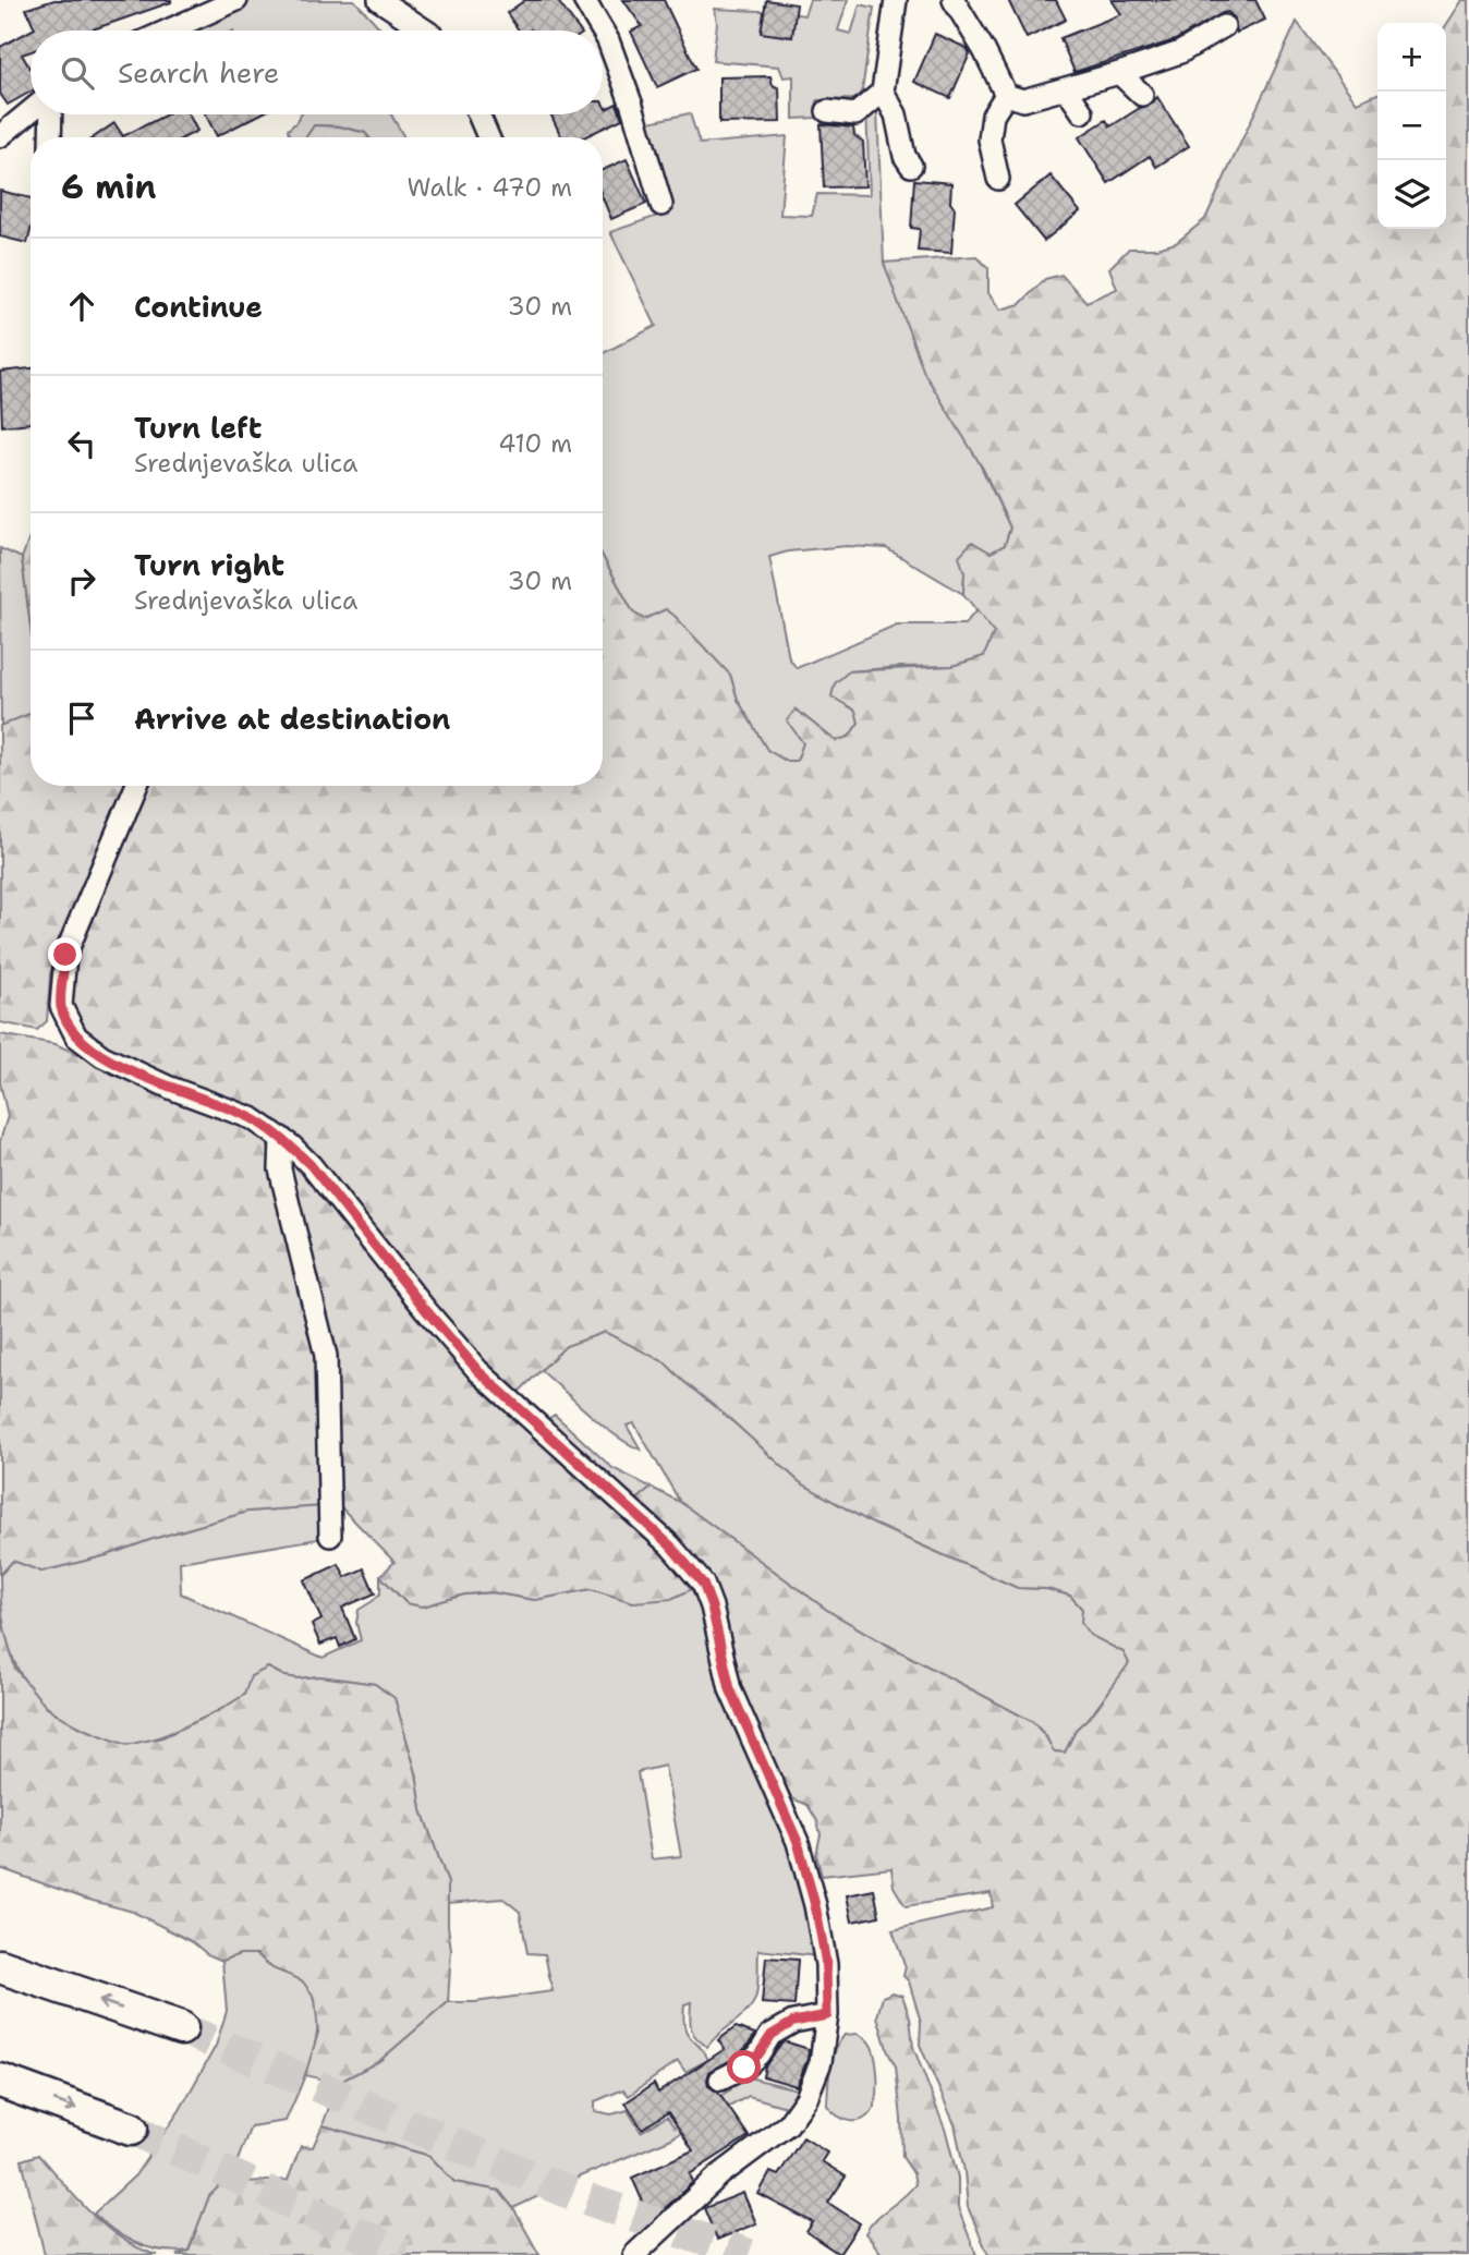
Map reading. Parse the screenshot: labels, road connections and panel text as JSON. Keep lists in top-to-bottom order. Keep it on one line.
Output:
{"page":{"map_buttons":["+","−"],"search":"Search here","heading":["6 min","Walk · 470 m"],"list":[["Continue","30 m"],["Turn left","Srednjevaška ulica","410 m"],["Turn right","Srednjevaška ulica","30 m"],"Arrive at destination"]}}
